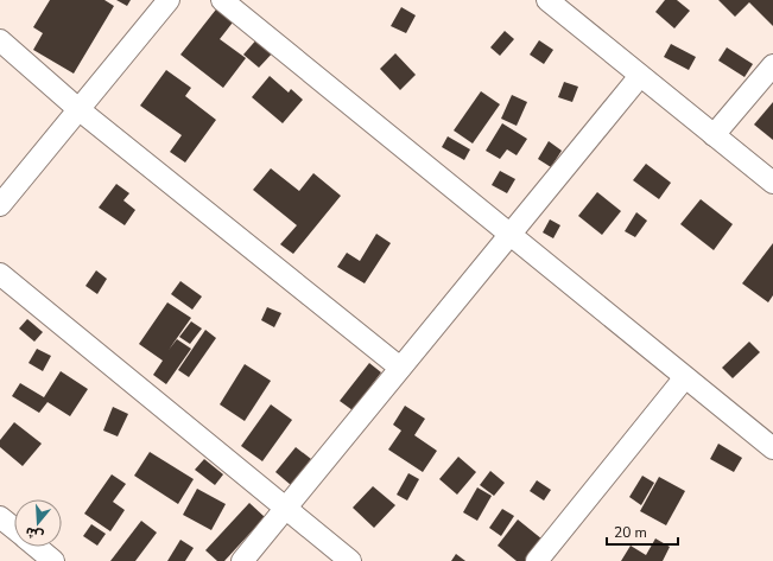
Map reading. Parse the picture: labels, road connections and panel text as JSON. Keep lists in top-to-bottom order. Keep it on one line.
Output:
{"scale_bar":"20 m","north":"bottom"}
